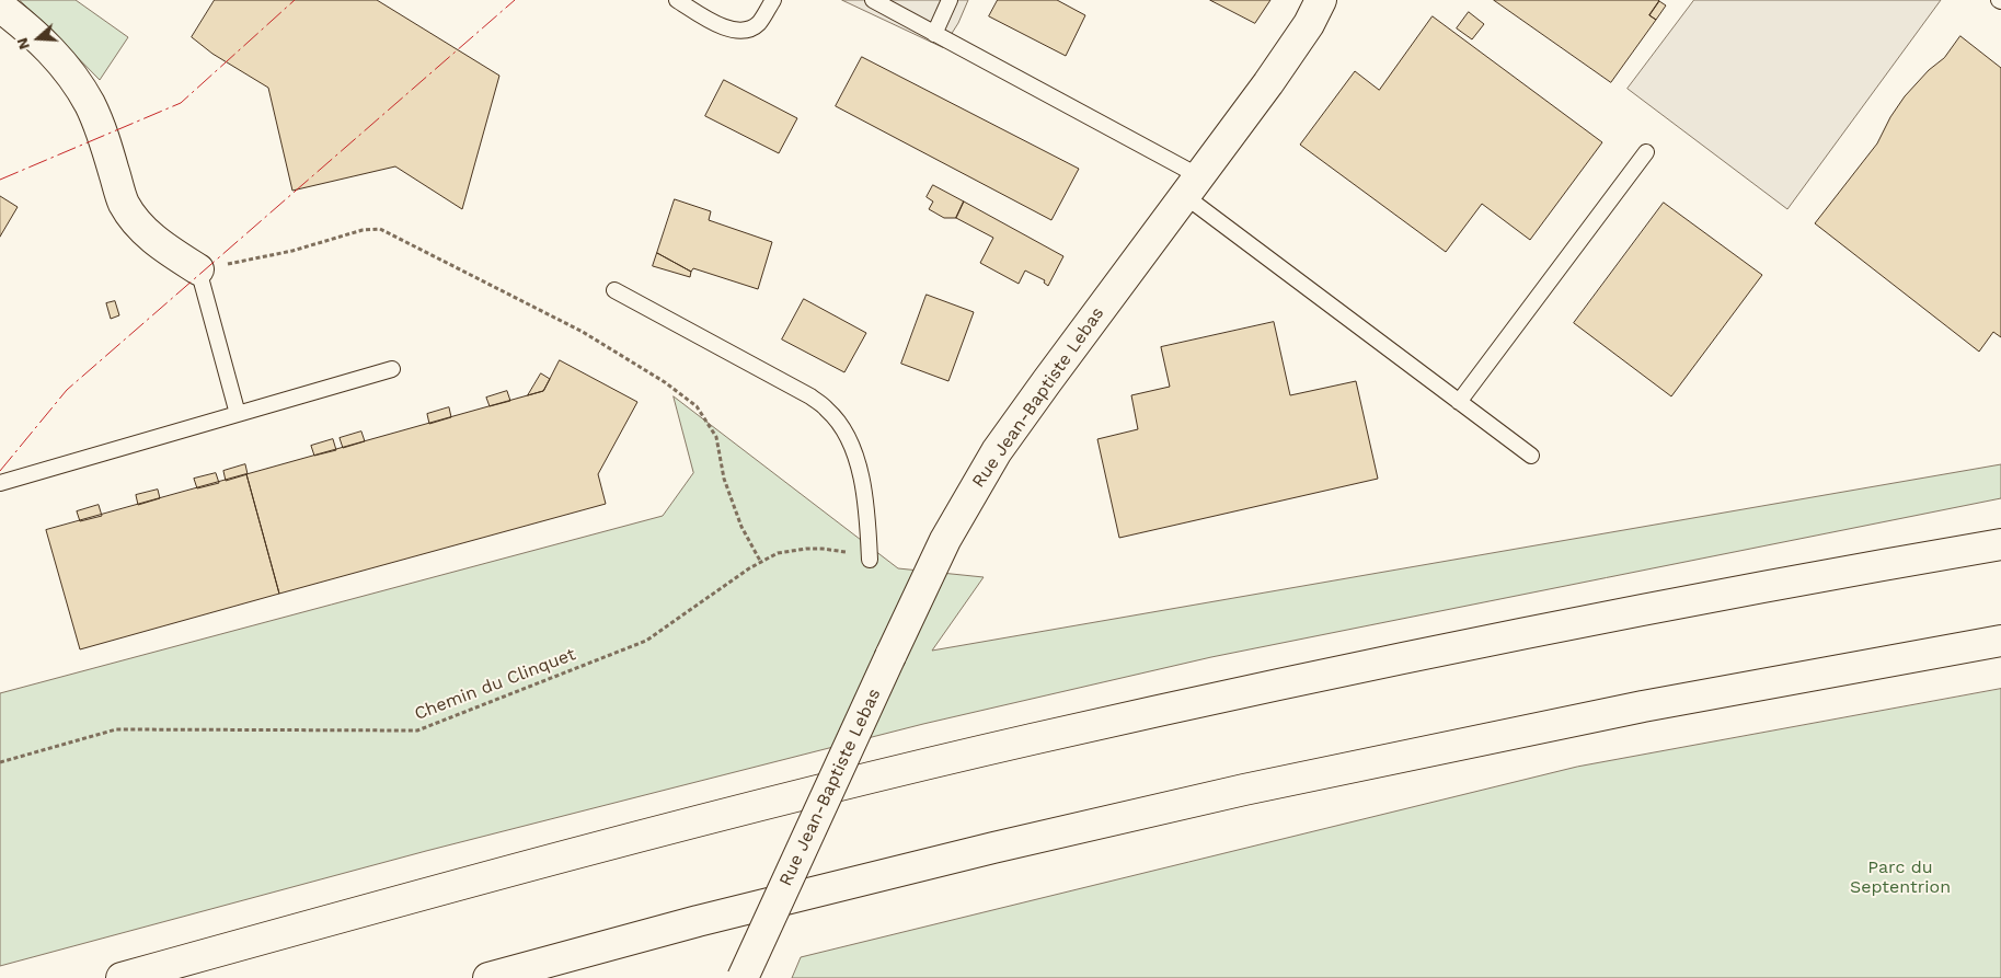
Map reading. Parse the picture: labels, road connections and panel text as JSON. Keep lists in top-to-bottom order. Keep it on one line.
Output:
{"streets":{"main road":["Rue Jean-Baptiste Lebas"],"path":["Chemin du Clinquet"]},"parks":["Parc du Septentrion"],"north":"left"}
